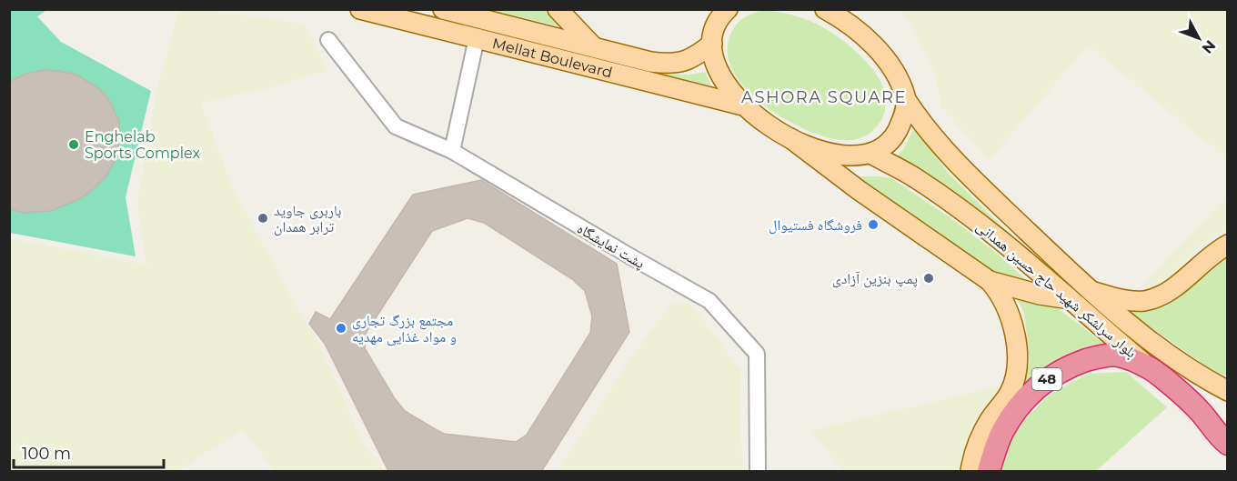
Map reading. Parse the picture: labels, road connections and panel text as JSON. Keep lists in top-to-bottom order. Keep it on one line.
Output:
{"streets":{"highway":["بلوار سرلشکر شهید حاج حسین همدانی","48"],"main road":["Mellat Boulevard"],"street":["پشت نمایشگاه"]},"crossings":[["بلوار سرلشکر شهید حاج حسین همدانی","48"]],"districts":["ASHORA SQUARE"],"places":["Enghelab Sports Complex","باربری جاوید ترابر همدان","فروشگاه فستیوال","پمپ بنزین آزادی","مجتمع بزرگ تجاری و مواد غذایی مهدیه"],"scale_bar":"100 m","north":"bottom right"}
